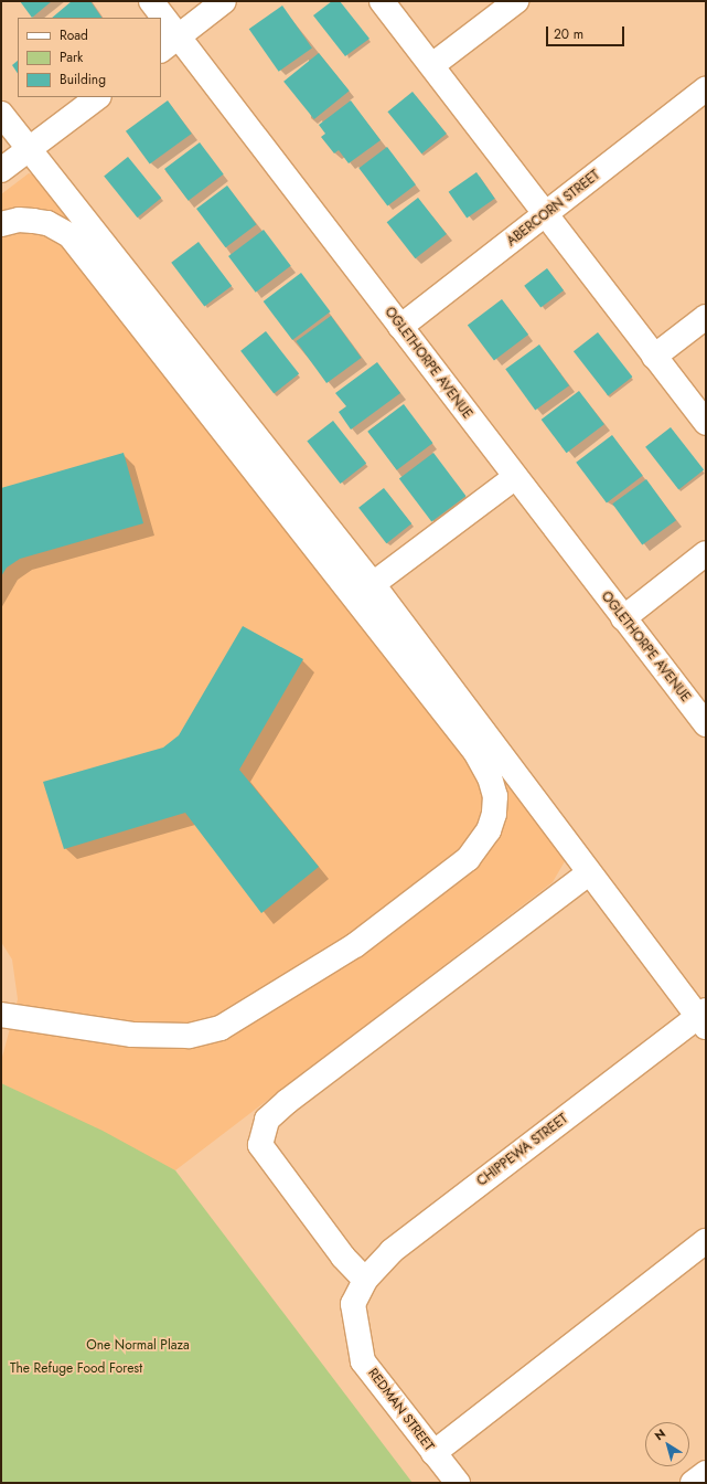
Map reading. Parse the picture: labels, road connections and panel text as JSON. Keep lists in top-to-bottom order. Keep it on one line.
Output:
{"streets":{"street":["ABERCORN STREET","OGLETHORPE AVENUE","CHIPPEWA STREET","REDMAN STREET"]},"crossings":[["ABERCORN STREET","OGLETHORPE AVENUE"],["CHIPPEWA STREET","REDMAN STREET"]],"parks":["One Normal Plaza","The Refuge Food Forest"],"legend":["Road","Park","Building"],"scale_bar":"20 m","north":"top left"}
